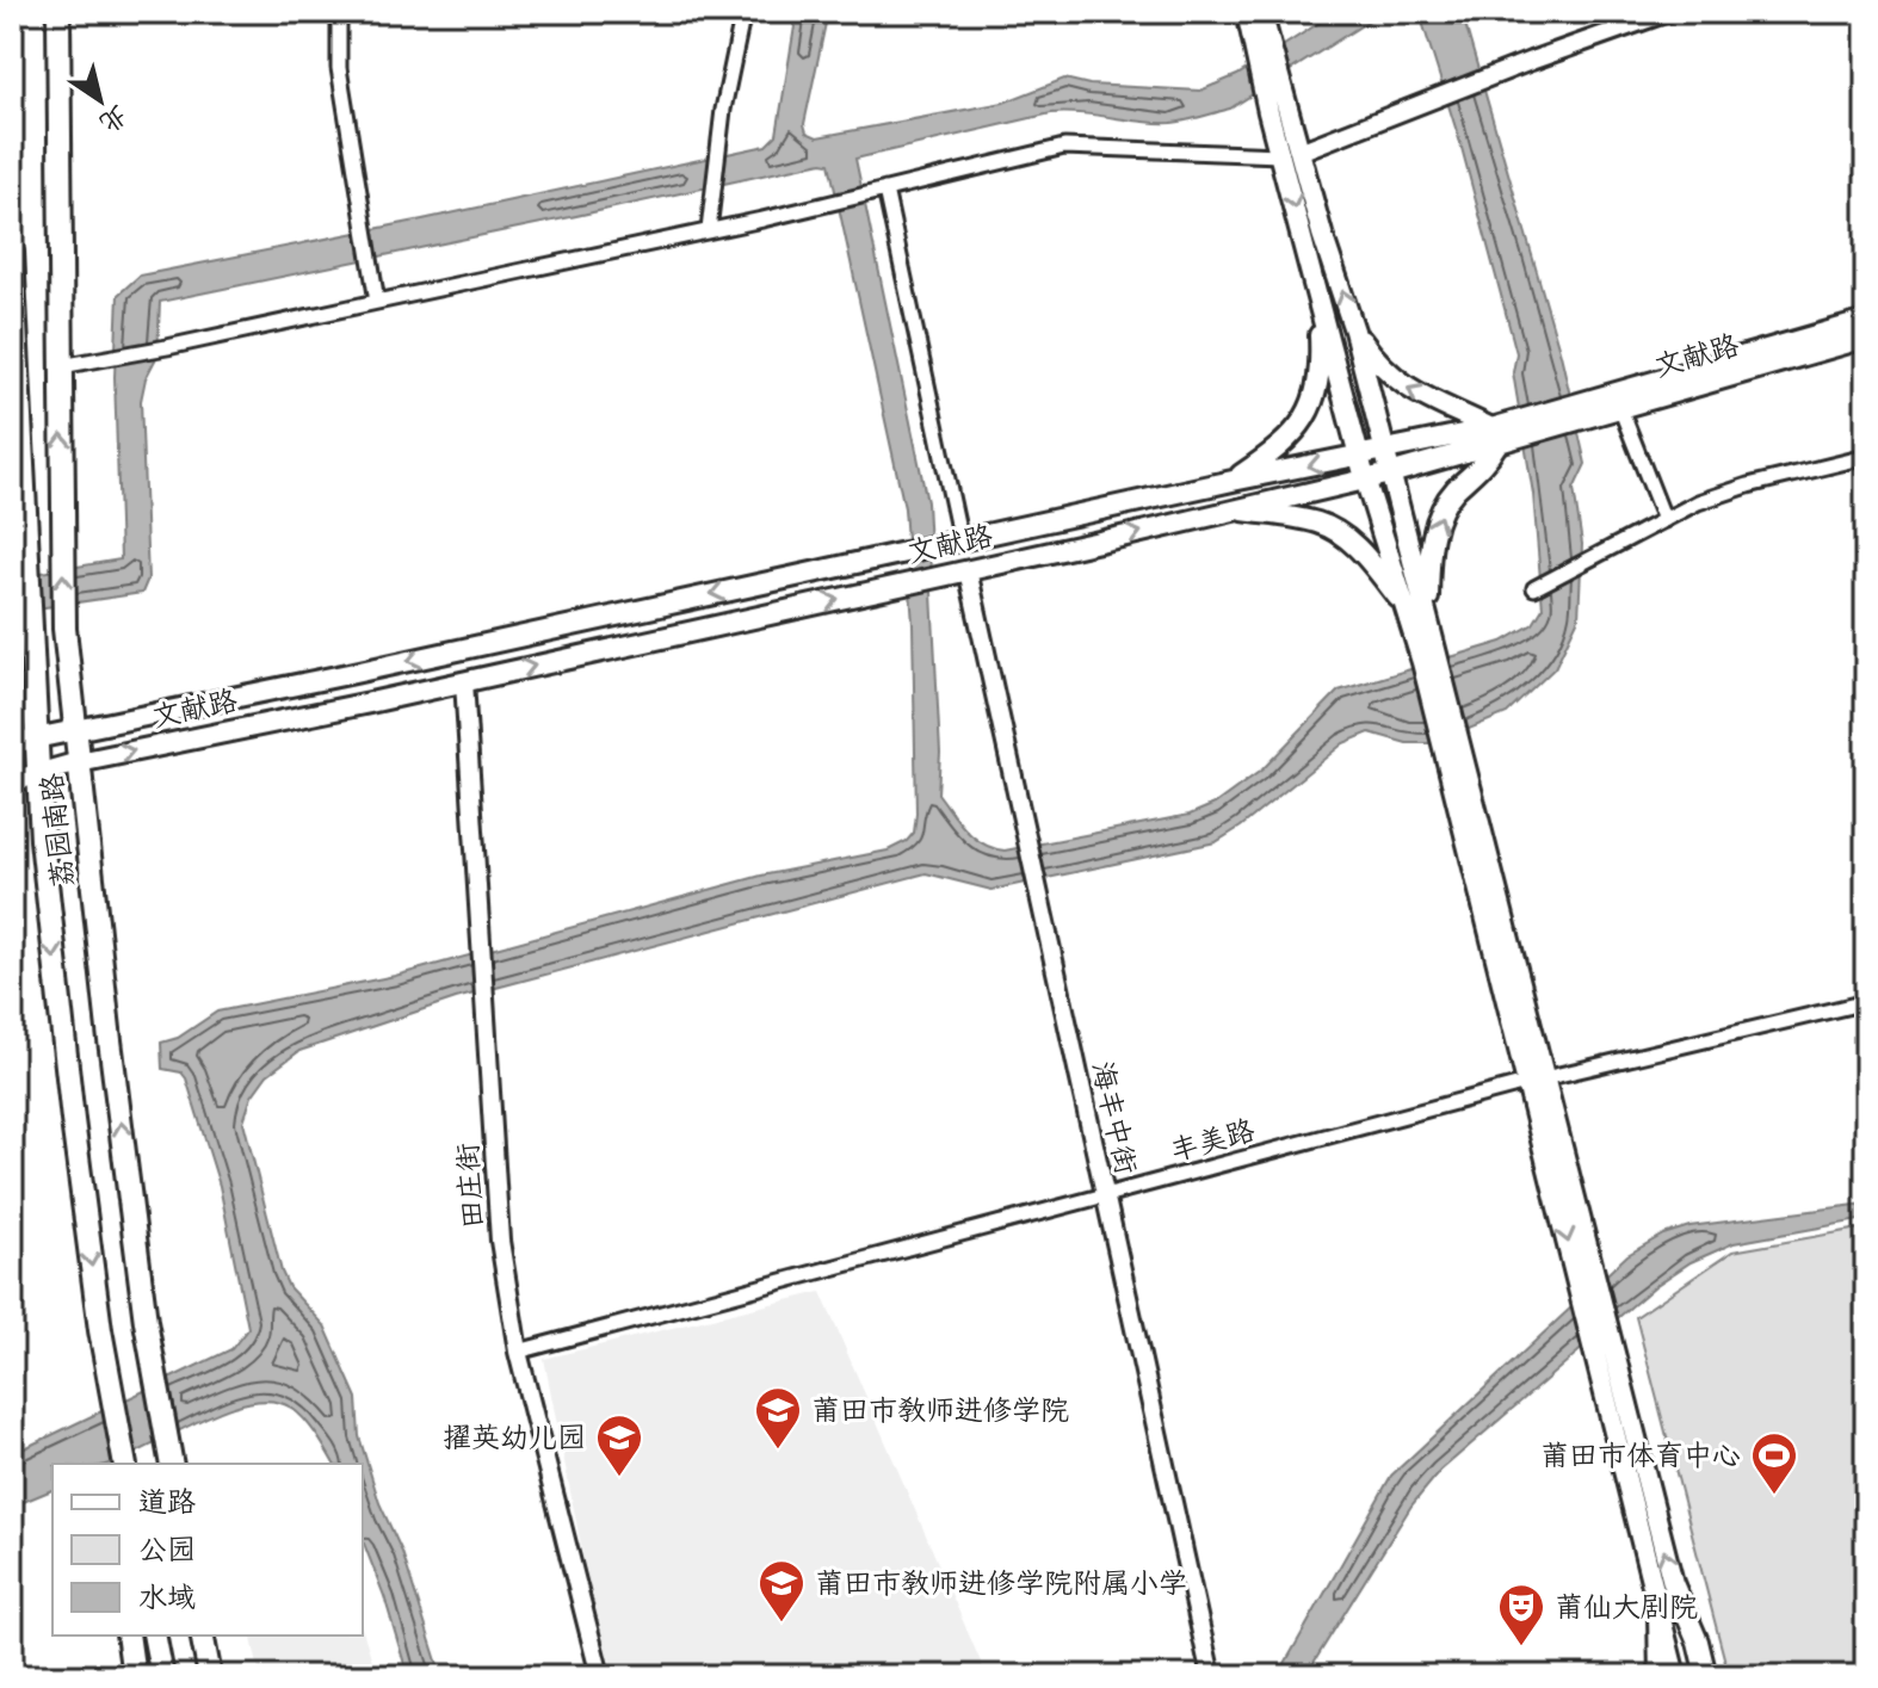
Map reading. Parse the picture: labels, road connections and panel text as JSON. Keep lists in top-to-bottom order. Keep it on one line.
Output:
{"streets":{"main road":["文献路","荔园南路"],"street":["海丰中街","丰美路","田庄街"]},"crossings":[["文献路","荔园南路"],["文献路","海丰中街"],["文献路","田庄街"],["海丰中街","丰美路"],["丰美路","田庄街"]],"places":{"school or university":["莆田市教师进修学院","擢英幼儿园","莆田市教师进修学院附属小学"],"sports":["莆田市体育中心"],"theatre":["莆仙大剧院"]},"legend":["道路","公园","水域"],"north":"bottom right"}
